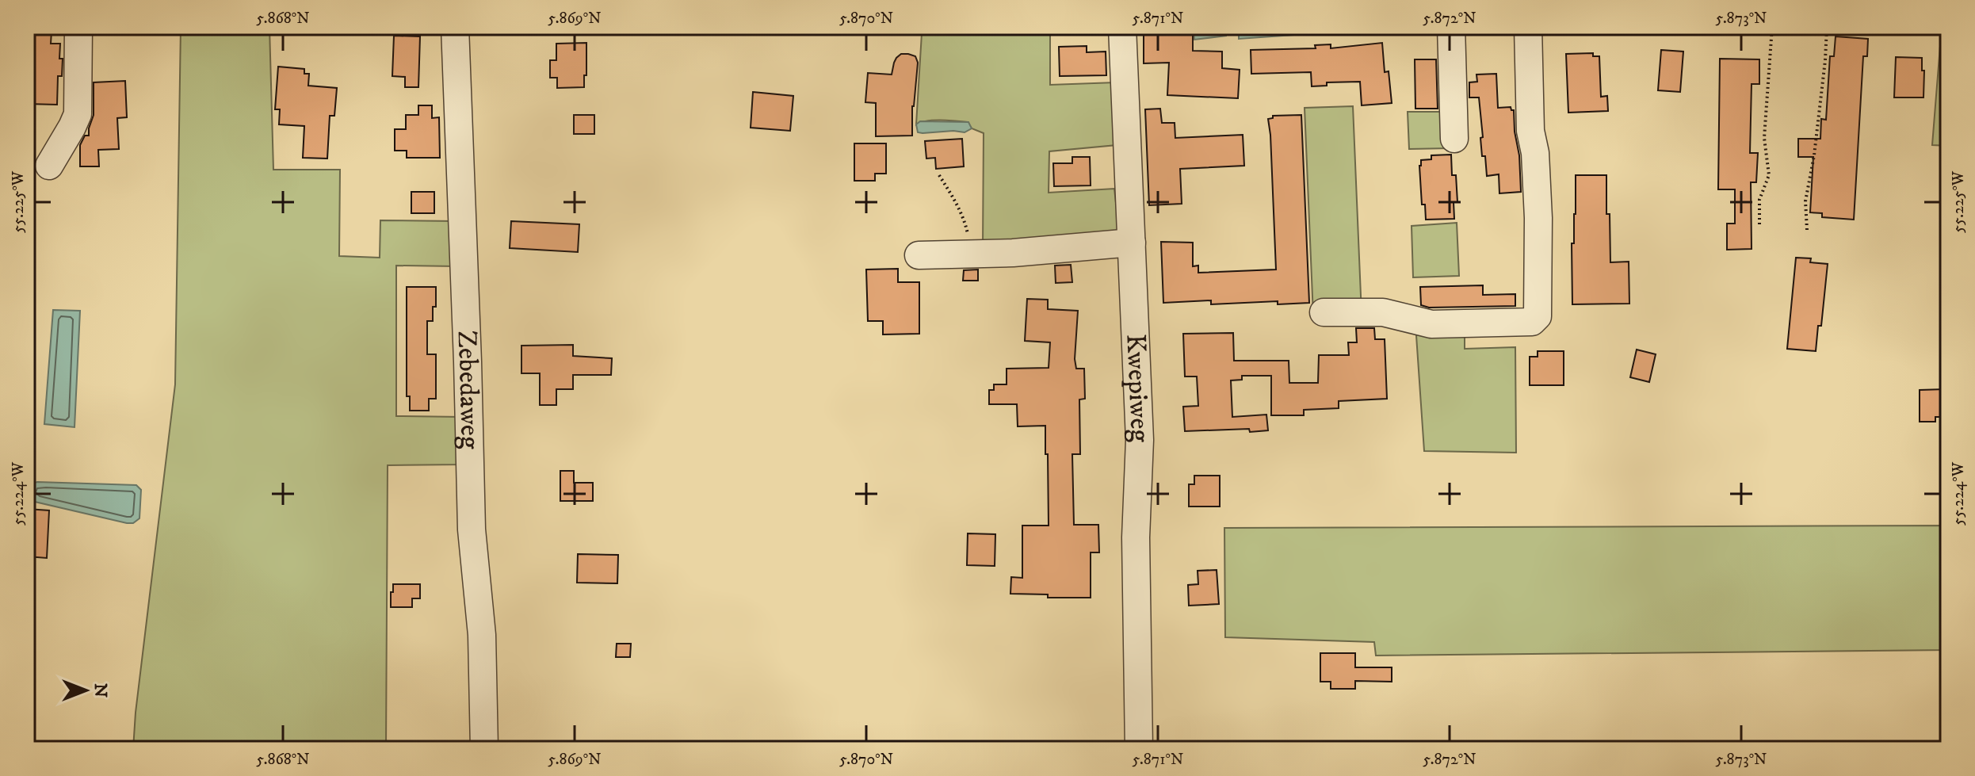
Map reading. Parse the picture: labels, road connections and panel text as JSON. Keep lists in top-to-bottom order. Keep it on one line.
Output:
{"streets":{"street":["Kwepiweg","Zebedaweg"]},"north":"right","coordinates":["5.868°N","5.869°N","5.870°N","5.871°N","5.872°N","5.873°N","55.225°W","55.224°W"]}
